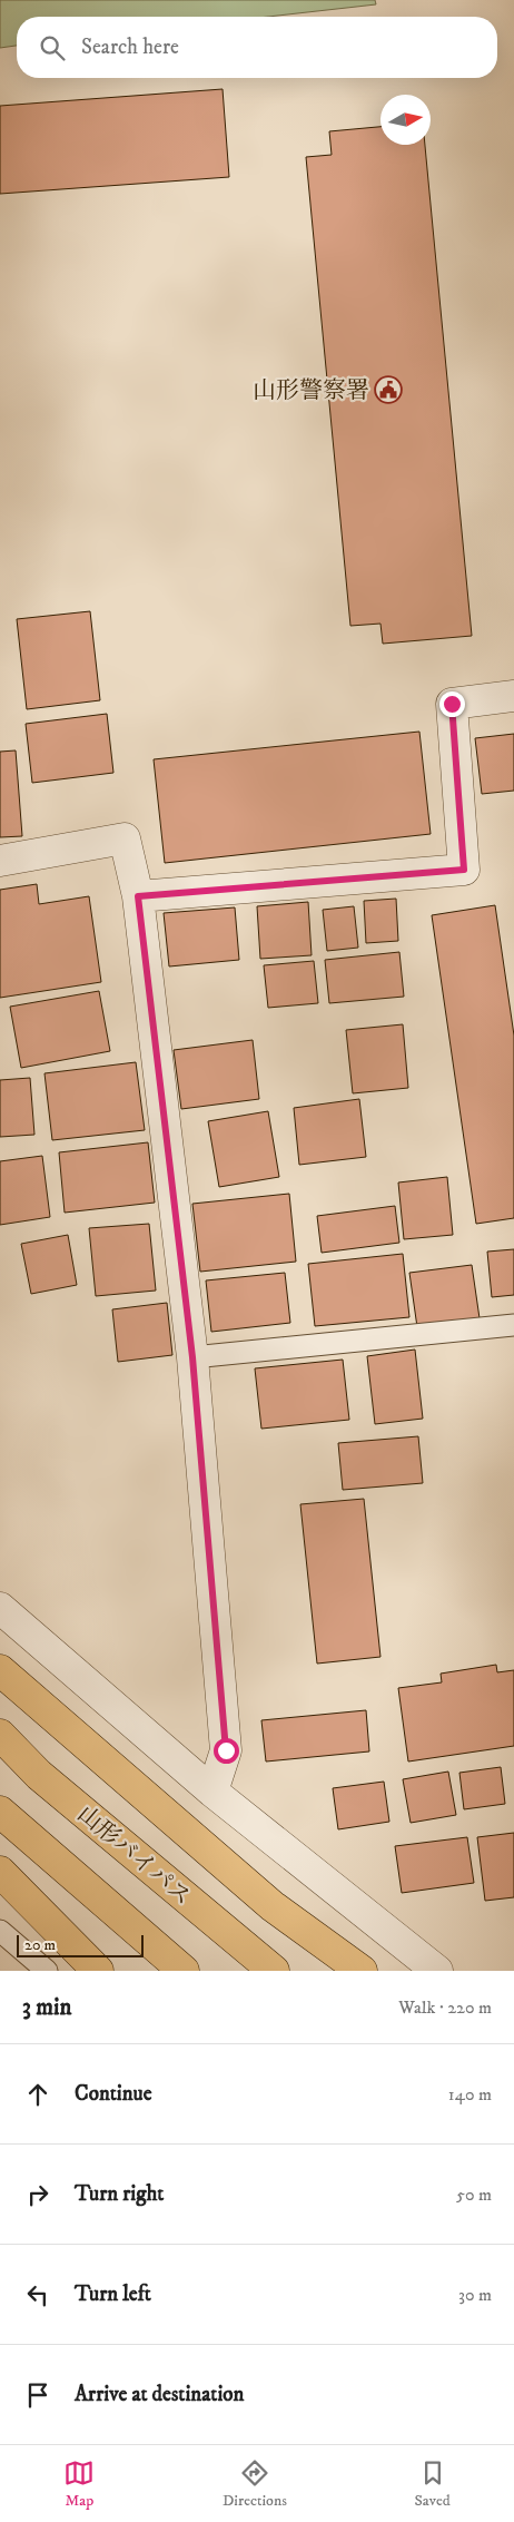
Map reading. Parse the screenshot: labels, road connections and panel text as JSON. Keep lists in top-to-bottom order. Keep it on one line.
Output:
{"streets":{"highway":["山形バイパス"]},"places":{"public building":["山形警察署"]},"scale_bar":"20 m","north":"right","page":{"search":"Search here","scale":"20 m","heading":["3 min","Walk · 220 m"],"list":[["Continue","140 m"],["Turn right","50 m"],["Turn left","30 m"],"Arrive at destination"],"nav":["Map","Directions","Saved"]}}
